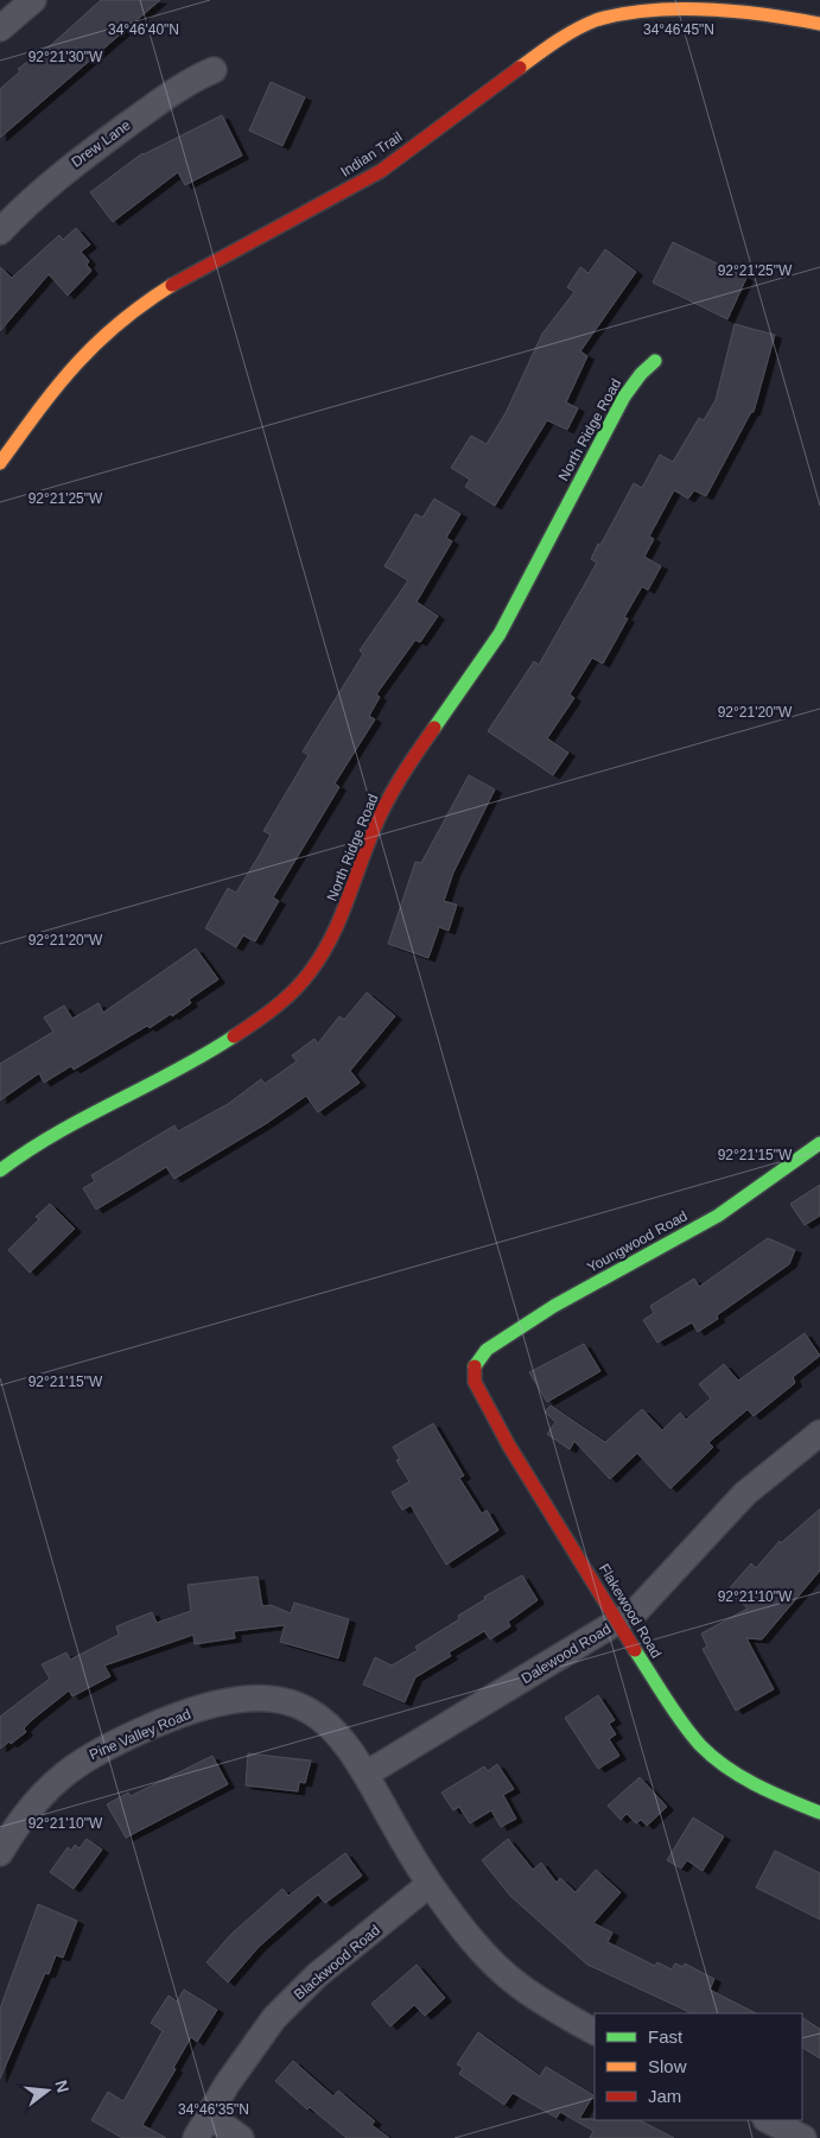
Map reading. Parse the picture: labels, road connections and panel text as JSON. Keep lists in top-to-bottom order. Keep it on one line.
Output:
{"streets":{"street":["Drew Lane","Indian Trail","North Ridge Road","Youngwood Road","Flakewood Road","Dalewood Road","Pine Valley Road","Blackwood Road"]},"crossings":[["Youngwood Road","Flakewood Road"],["Flakewood Road","Dalewood Road"],["Dalewood Road","Pine Valley Road"],["Pine Valley Road","Blackwood Road"]],"legend":["Fast","Slow","Jam"],"north":"right","coordinates":["34°46'40\"N","34°46'45\"N","92°21'30\"W","92°21'25\"W","92°21'20\"W","92°21'15\"W","92°21'10\"W","34°46'35\"N"]}
